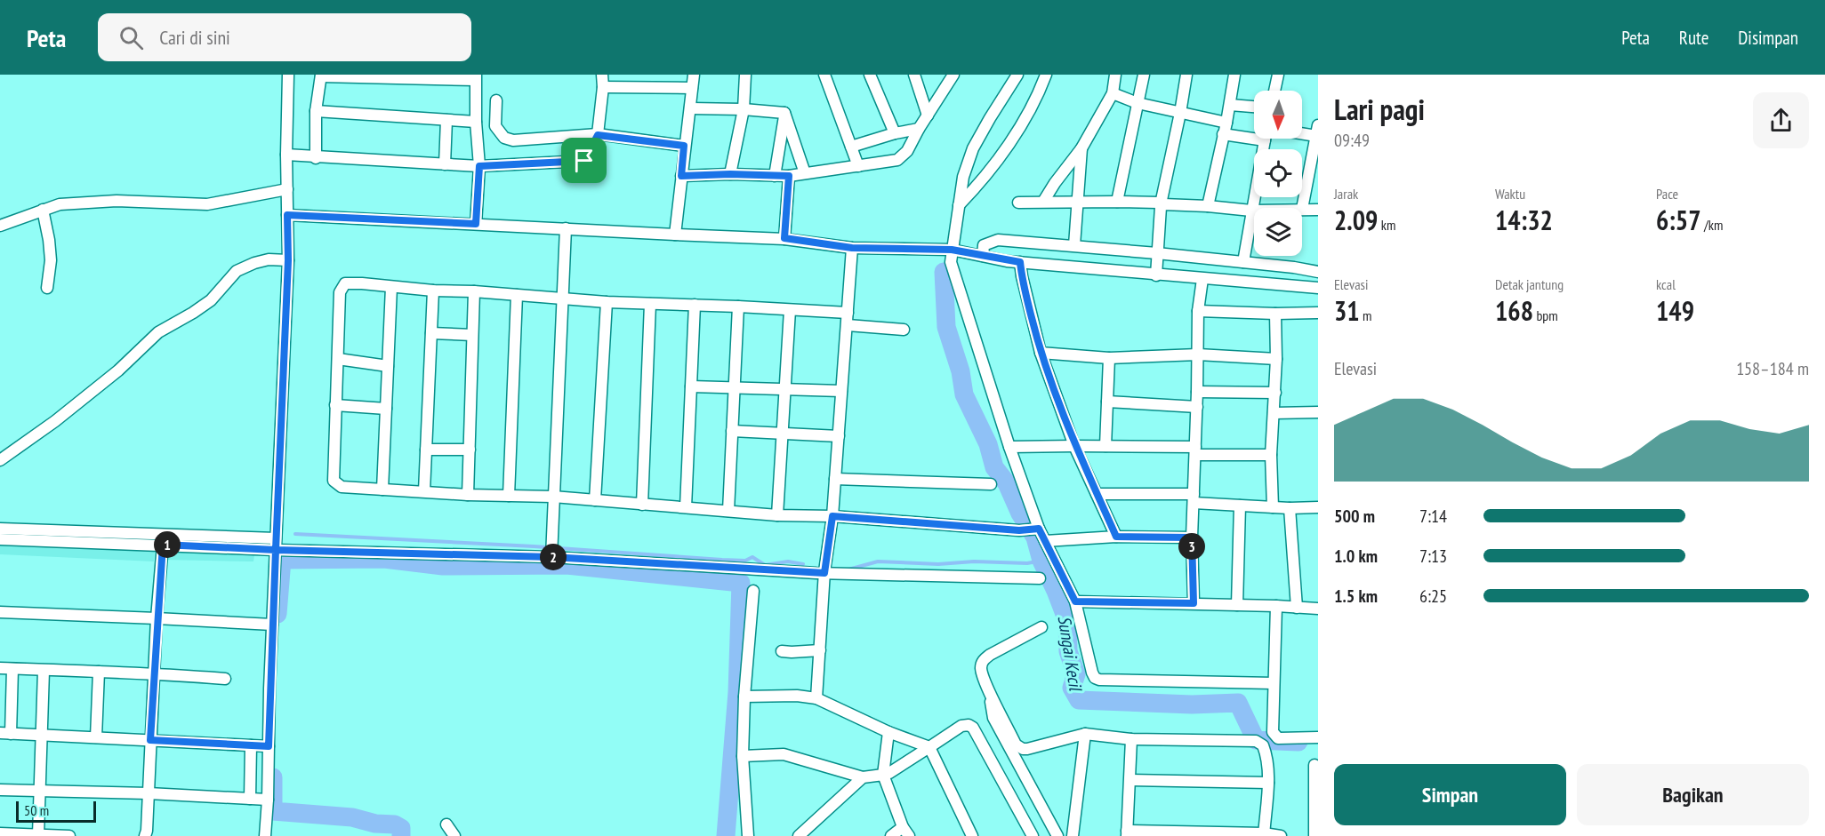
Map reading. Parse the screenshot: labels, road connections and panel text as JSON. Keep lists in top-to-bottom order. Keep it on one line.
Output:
{"water":["Sungai Kecil"],"scale_bar":"50 m","north":"bottom","page":{"header":"Peta","search":"Cari di sini","nav":["Peta","Rute","Disimpan"],"heading":["Lari pagi","09:49"],"stats":[["Jarak","2.09 km"],["Waktu","14:32"],["Pace","6:57 /km"],["Elevasi","31 m"],["Detak jantung","168 bpm"],["kcal","149"]],"chart":["Elevasi","158–184 m"],"list":[{"name":"500 m","note":"7:14"},{"name":"1.0 km","note":"7:13"},{"name":"1.5 km","note":"6:25"}],"pins":["1","3","2"],"buttons":["Simpan","Bagikan"],"scale":"50 m"}}
